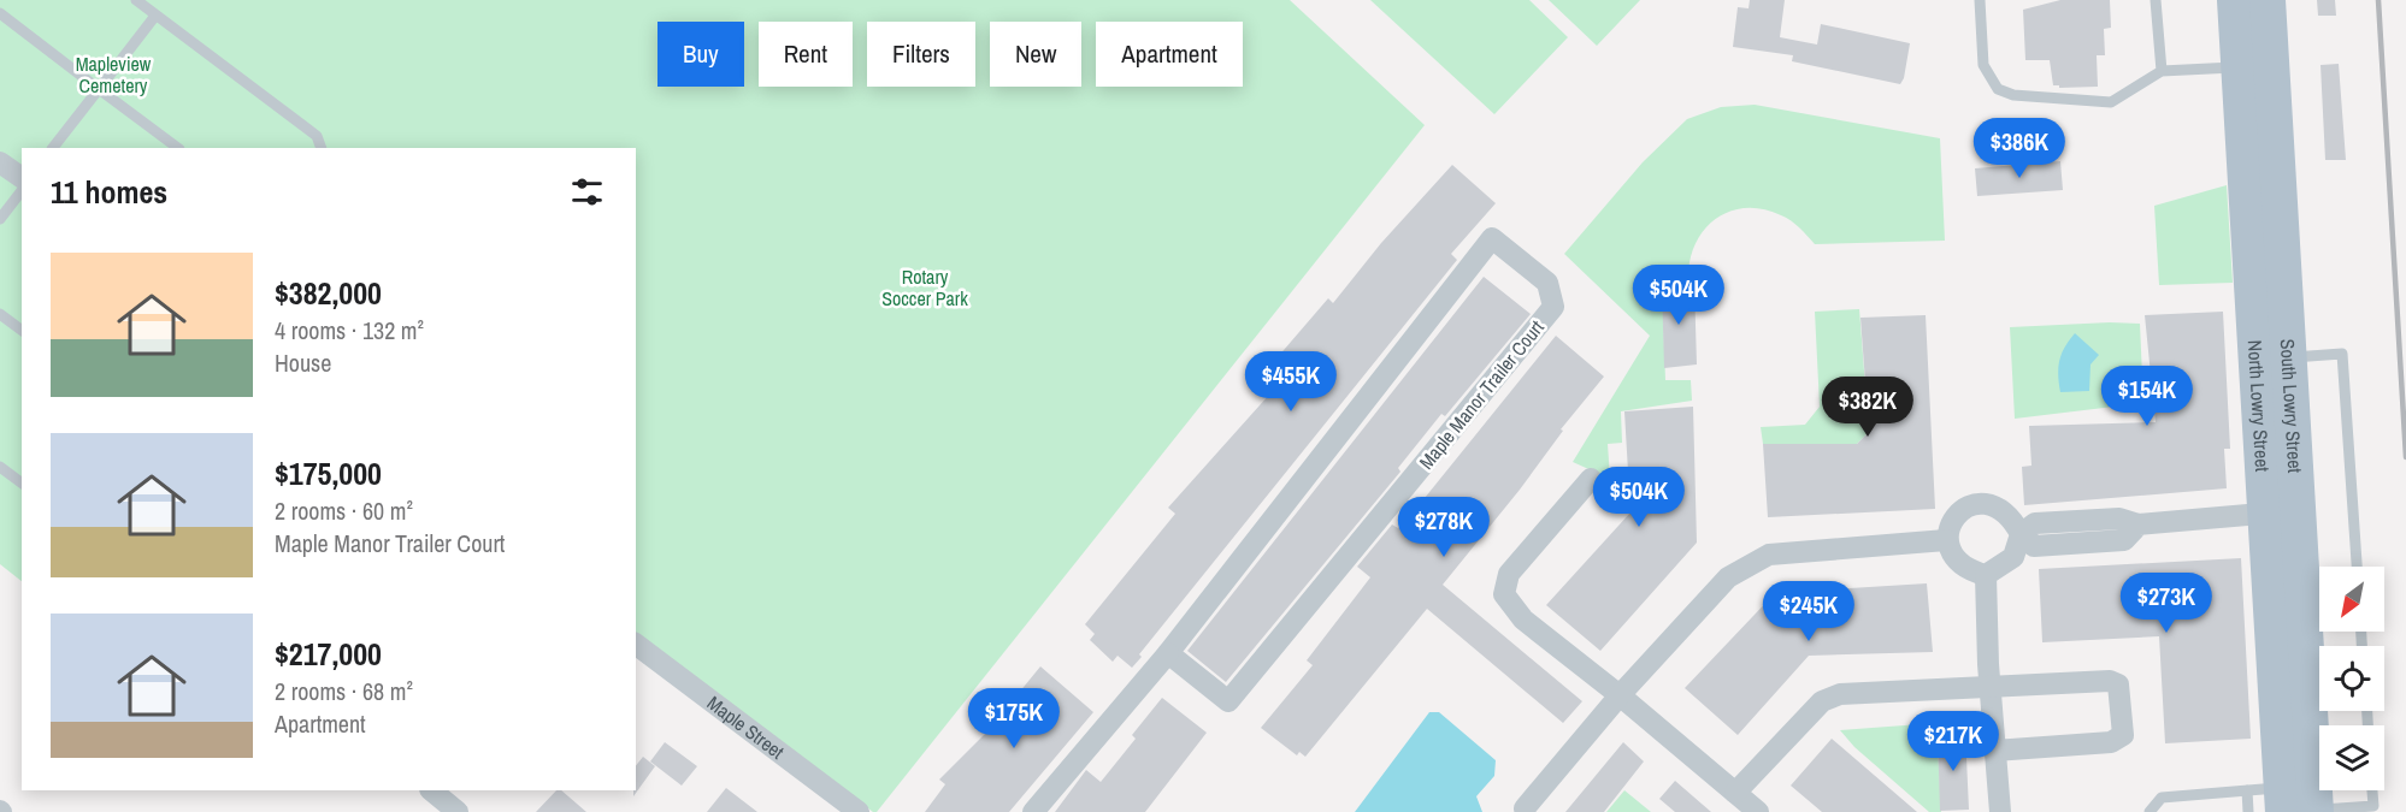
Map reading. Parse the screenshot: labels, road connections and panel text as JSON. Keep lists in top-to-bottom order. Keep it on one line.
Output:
{"streets":{"main road":["North Lowry Street","South Lowry Street"],"street":["Maple Manor Trailer Court","Maple Street"]},"crossings":[["North Lowry Street","South Lowry Street"]],"parks":["Mapleview Cemetery","Rotary Soccer Park"],"north":"bottom left","page":{"chip":["Buy","Rent","Filters","New","Apartment"],"price":["$386K","$504K","$455K","$154K","$382K","$504K","$278K","$273K","$245K","$175K","$217K"],"heading":"11 homes","list":[{"name":"$382,000","note":"4 rooms · 132 m² · House"},{"name":"$175,000","note":"2 rooms · 60 m² · Maple Manor Trailer Court"},{"name":"$217,000","note":"2 rooms · 68 m² · Apartment"}]}}
